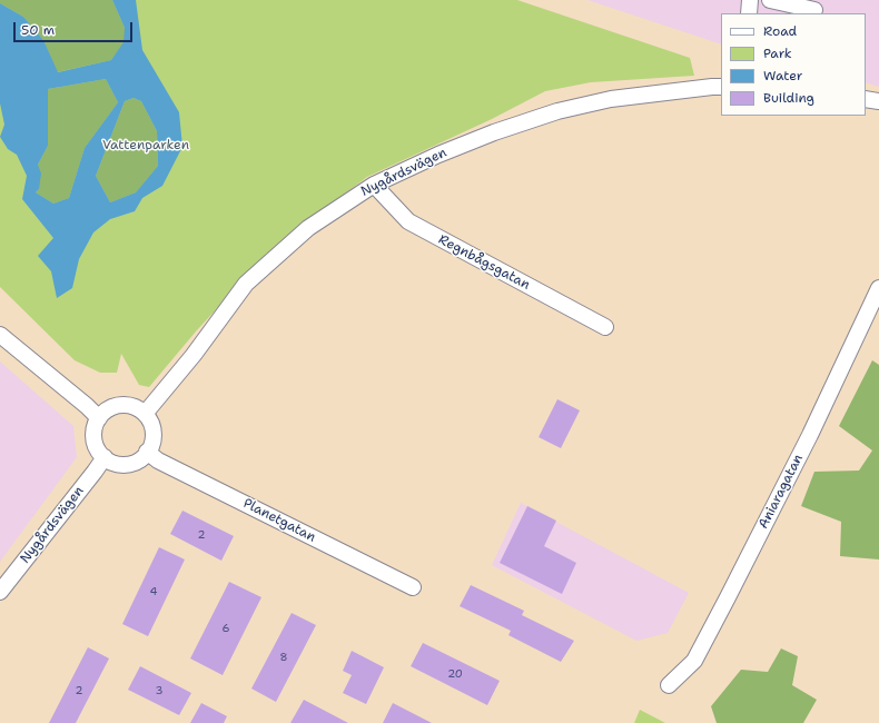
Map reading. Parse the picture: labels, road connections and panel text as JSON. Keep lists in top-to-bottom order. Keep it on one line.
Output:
{"streets":{"street":["Nygårdsvägen","Regnbågsgatan","Aniaragatan","Planetgatan"]},"crossings":[["Nygårdsvägen","Regnbågsgatan"],["Nygårdsvägen","Planetgatan"]],"parks":["Vattenparken"],"house_numbers":["2","4","6","8","20","2","3"],"legend":["Road","Park","Water","Building"],"scale_bar":"50 m"}
